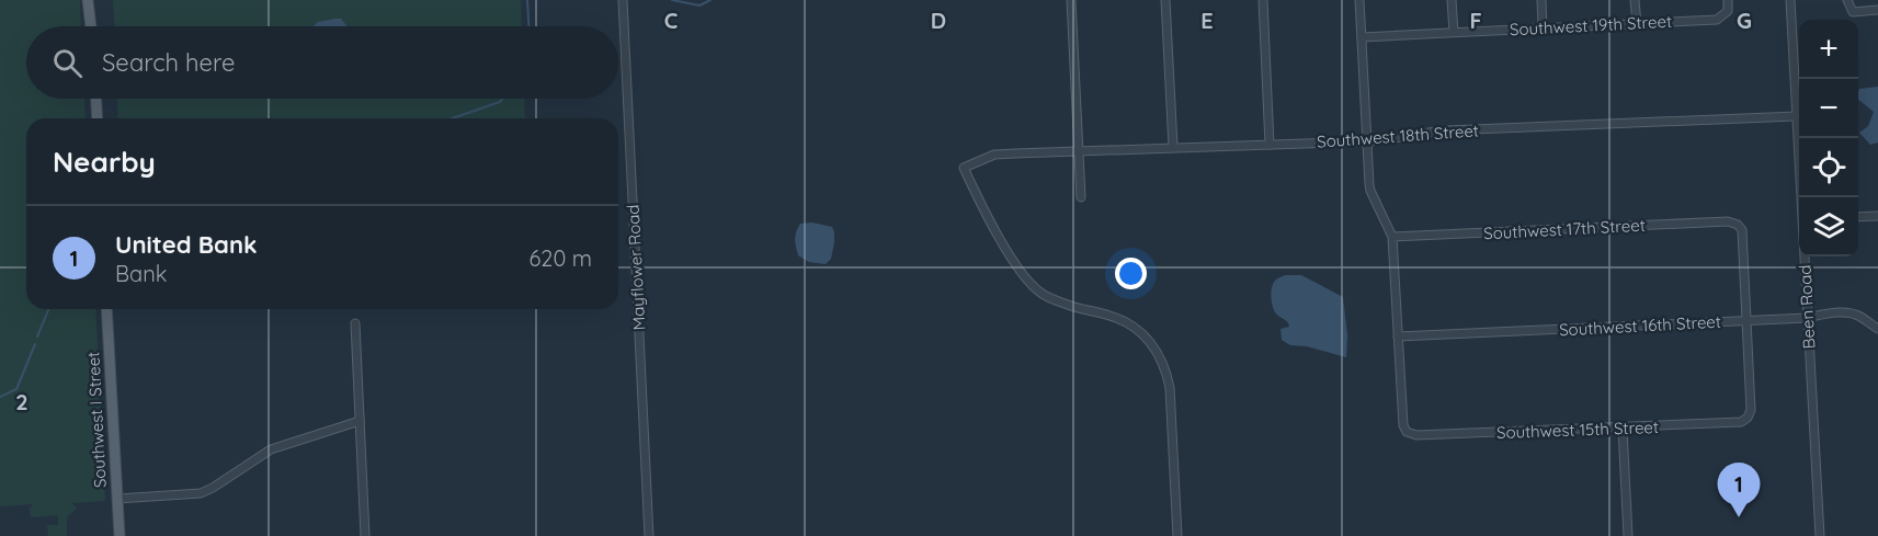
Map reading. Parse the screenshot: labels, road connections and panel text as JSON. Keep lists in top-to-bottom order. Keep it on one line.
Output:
{"streets":{"main road":["Southwest I Street"],"street":["Southwest 19th Street","Southwest 18th Street","Southwest 17th Street","Mayflower Road","Been Road","Southwest 16th Street","Southwest 15th Street"]},"crossings":[["Southwest 18th Street","Been Road"],["Southwest 17th Street","Southwest 16th Street"],["Southwest 17th Street","Southwest 15th Street"],["Been Road","Southwest 16th Street"],["Southwest 16th Street","Southwest 15th Street"]],"page":{"map_buttons":["+","−"],"search":"Search here","heading":"Nearby","list":[{"mark":"1","name":"United Bank","note":"Bank","value":"620 m"}],"pins":"1"},"grid":{"columns":["C","D","E","F","G"],"rows":["2"]}}
